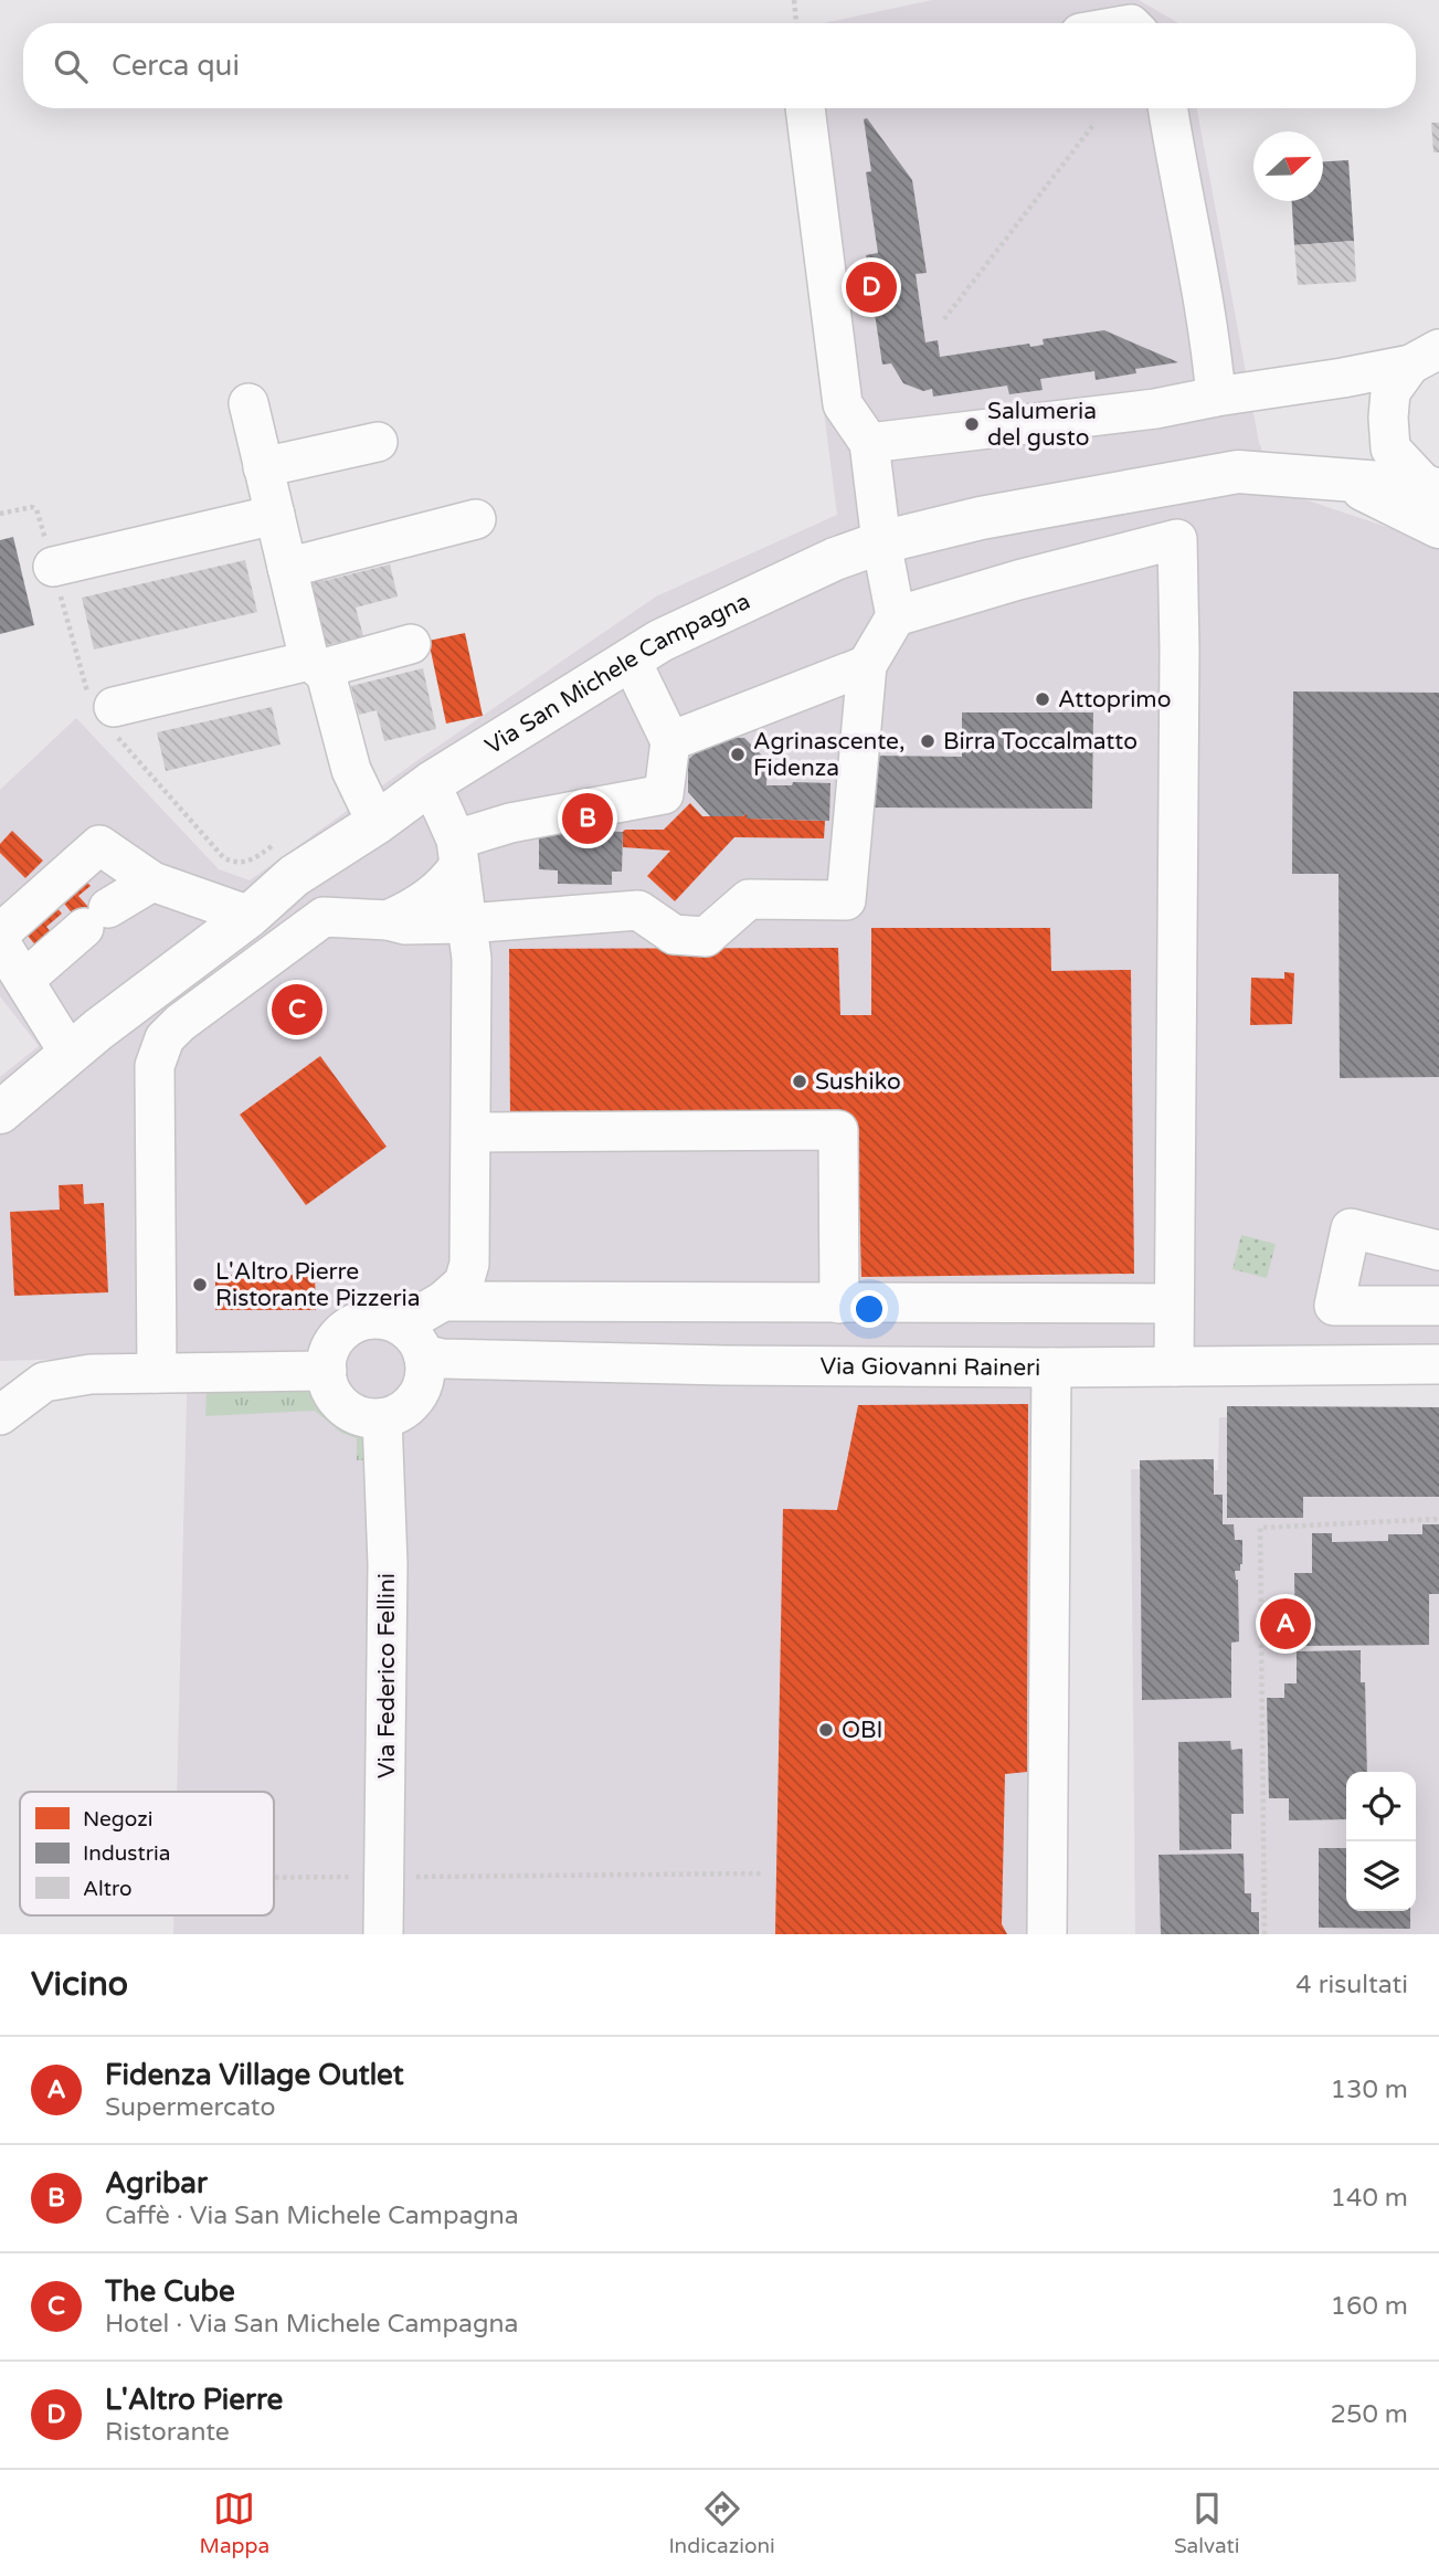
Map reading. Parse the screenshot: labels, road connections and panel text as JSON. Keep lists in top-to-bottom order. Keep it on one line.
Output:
{"streets":{"main road":["Via San Michele Campagna"],"street":["Via Giovanni Raineri","Via Federico Fellini"]},"crossings":[["Via Giovanni Raineri","Via Federico Fellini"]],"places":["Salumeria del gusto","Attoprimo","Birra Toccalmatto","Agrinascente, Fidenza","Sushiko","L'Altro Pierre Ristorante Pizzeria","OBI"],"legend":["Negozi","Industria","Altro"],"north":"right","page":{"search":"Cerca qui","pins":["D","B","C","A"],"heading":["Vicino","4 risultati"],"list":[{"mark":"A","name":"Fidenza Village Outlet","note":"Supermercato","value":"130 m"},{"mark":"B","name":"Agribar","note":"Caffè · Via San Michele Campagna","value":"140 m"},{"mark":"C","name":"The Cube","note":"Hotel · Via San Michele Campagna","value":"160 m"},{"mark":"D","name":"L'Altro Pierre","note":"Ristorante","value":"250 m"}],"nav":["Mappa","Indicazioni","Salvati"]}}
